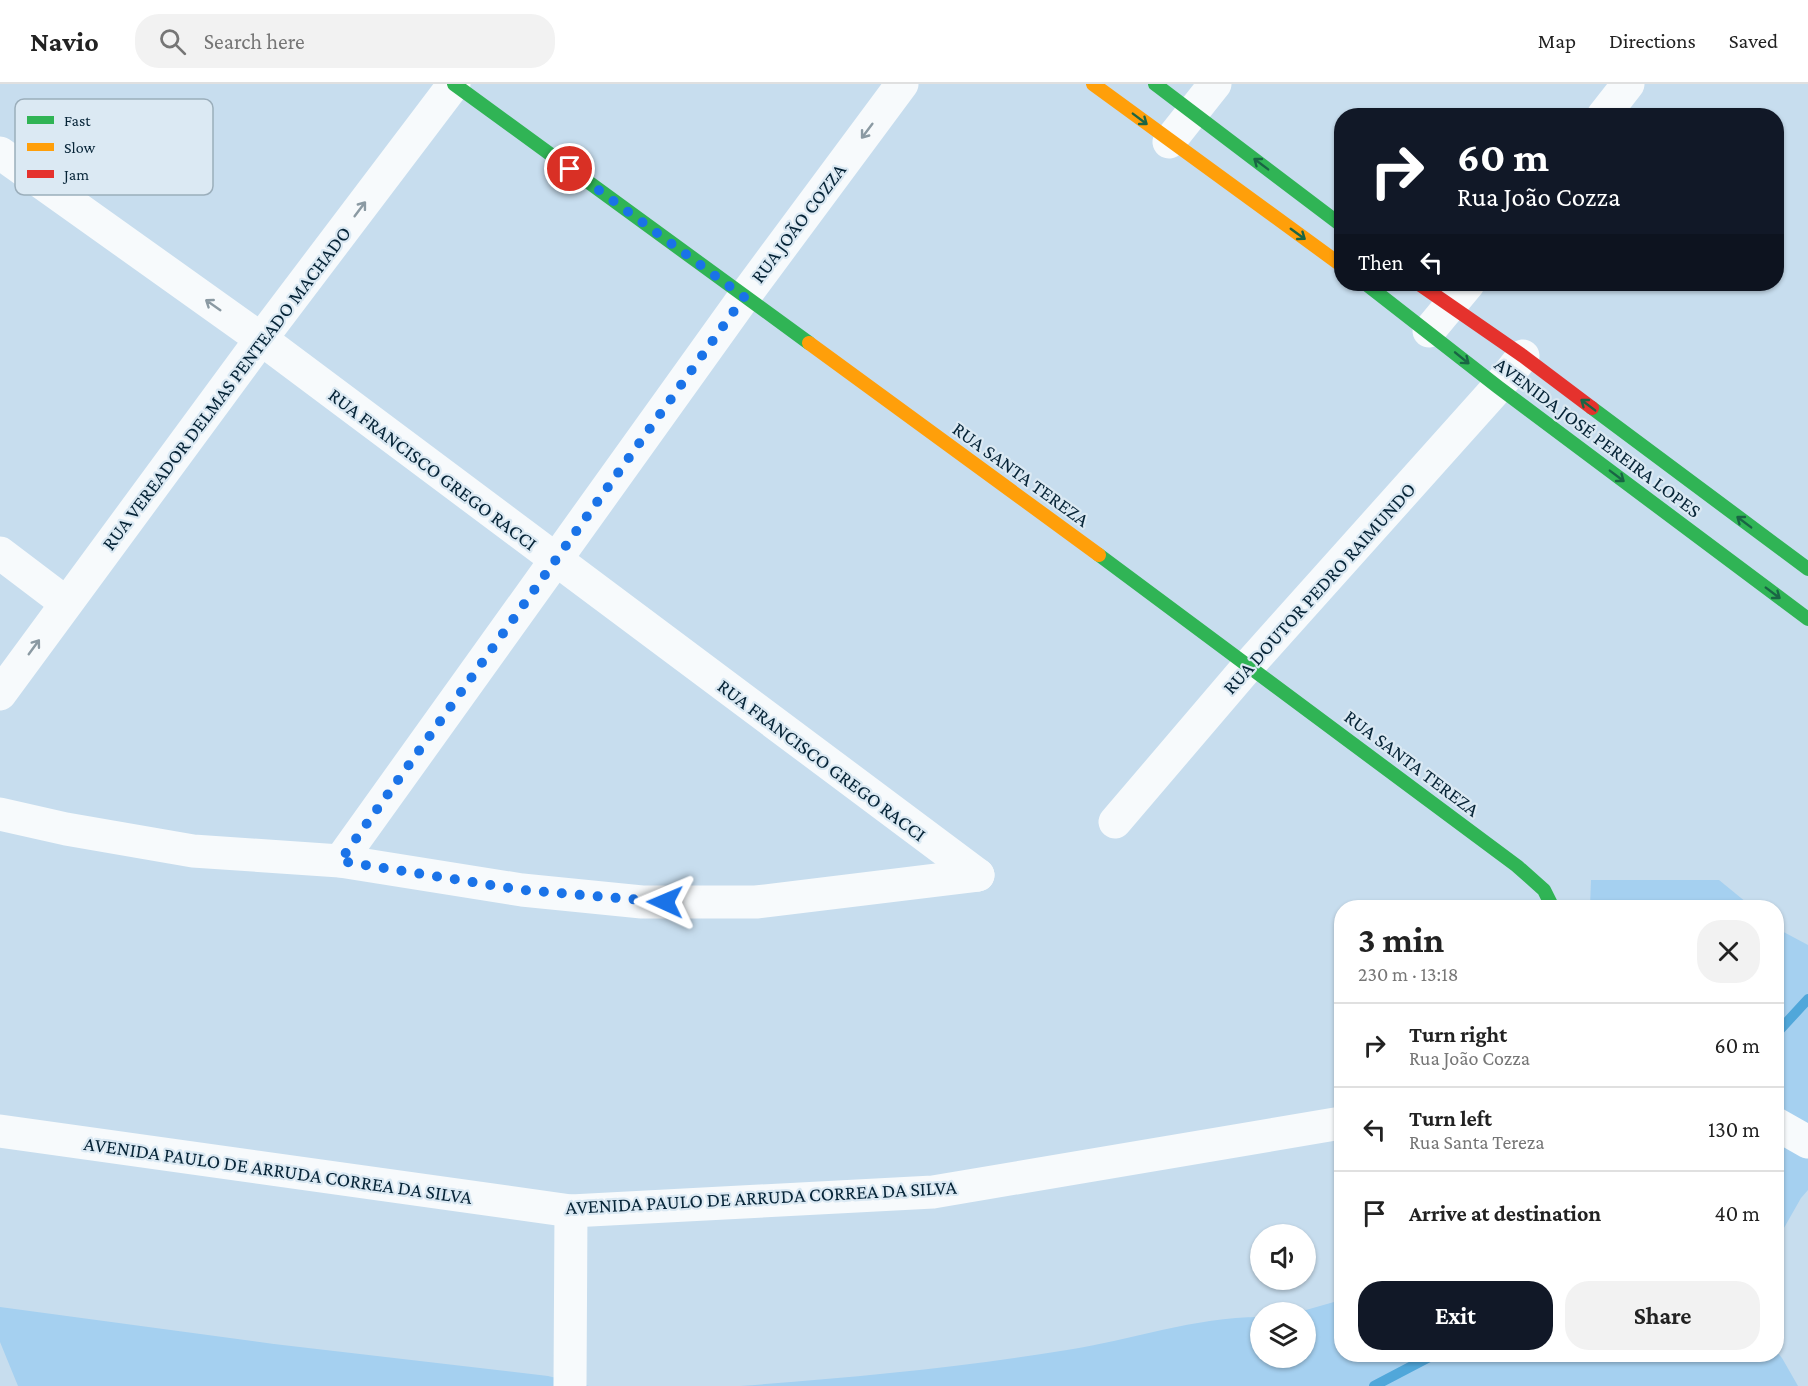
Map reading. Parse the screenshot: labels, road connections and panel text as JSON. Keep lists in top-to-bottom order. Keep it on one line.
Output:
{"streets":{"main road":["AVENIDA JOSÉ PEREIRA LOPES","RUA SANTA TEREZA"],"street":["RUA JOÃO COZZA","RUA VEREADOR DELMAS PENTEADO MACHADO","RUA FRANCISCO GREGO RACCI","RUA DOUTOR PEDRO RAIMUNDO","AVENIDA PAULO DE ARRUDA CORREA DA SILVA"]},"crossings":[["RUA JOÃO COZZA","RUA FRANCISCO GREGO RACCI"],["RUA JOÃO COZZA","RUA SANTA TEREZA"],["RUA VEREADOR DELMAS PENTEADO MACHADO","RUA FRANCISCO GREGO RACCI"],["RUA VEREADOR DELMAS PENTEADO MACHADO","RUA SANTA TEREZA"],["AVENIDA JOSÉ PEREIRA LOPES","RUA DOUTOR PEDRO RAIMUNDO"],["RUA SANTA TEREZA","RUA DOUTOR PEDRO RAIMUNDO"]],"one_way":["RUA VEREADOR DELMAS PENTEADO MACHADO"],"legend":["Fast","Slow","Jam"],"page":{"header":"Navio","search":"Search here","nav":["Map","Directions","Saved"],"turn":["60 m","Rua João Cozza"],"then":"Then","heading":["3 min","230 m · 13:18"],"list":[{"name":"Turn right","note":"Rua João Cozza","value":"60 m"},{"name":"Turn left","note":"Rua Santa Tereza","value":"130 m"},{"name":"Arrive at destination","value":"40 m"}],"buttons":["Exit","Share"]}}
